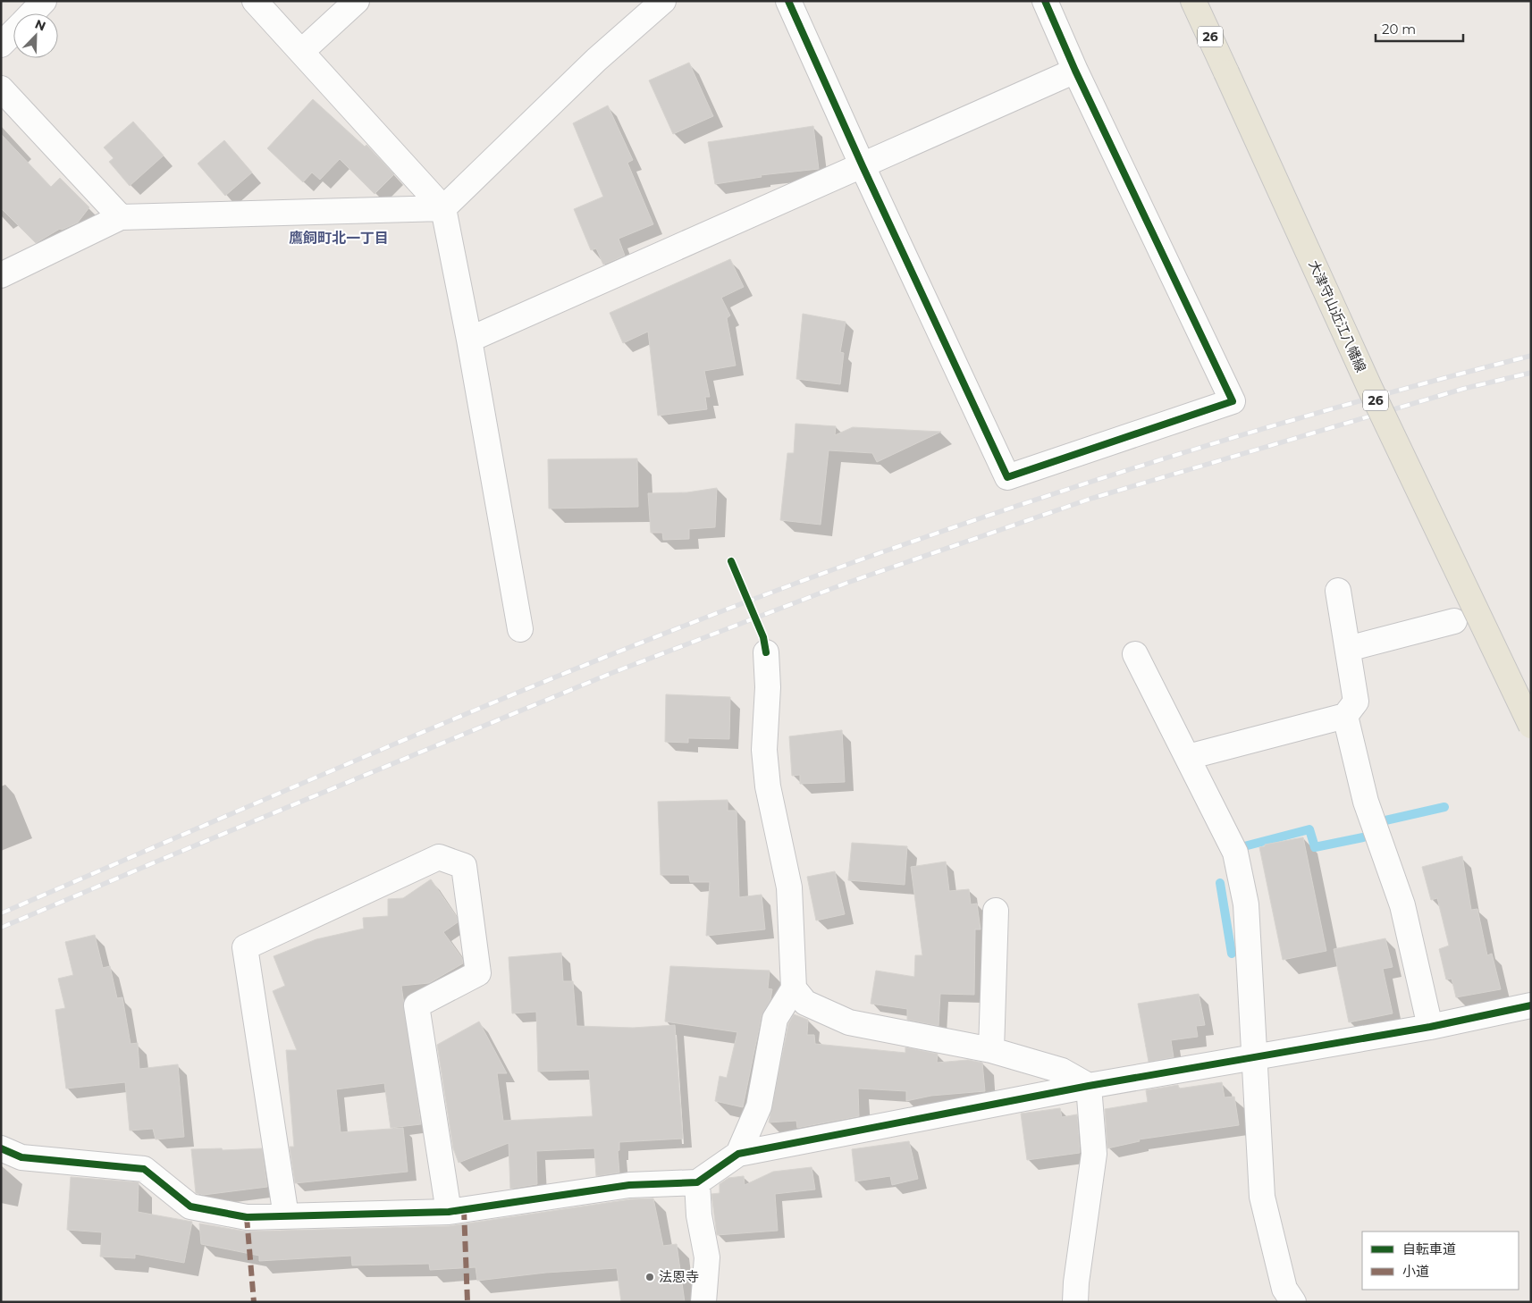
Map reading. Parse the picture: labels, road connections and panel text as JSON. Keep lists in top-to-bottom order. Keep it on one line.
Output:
{"streets":{"main road":["26","大津守山近江八幡線"]},"districts":["鷹飼町北一丁目"],"places":["法恩寺"],"legend":["自転車道","小道"],"scale_bar":"20 m","north":"top right"}
